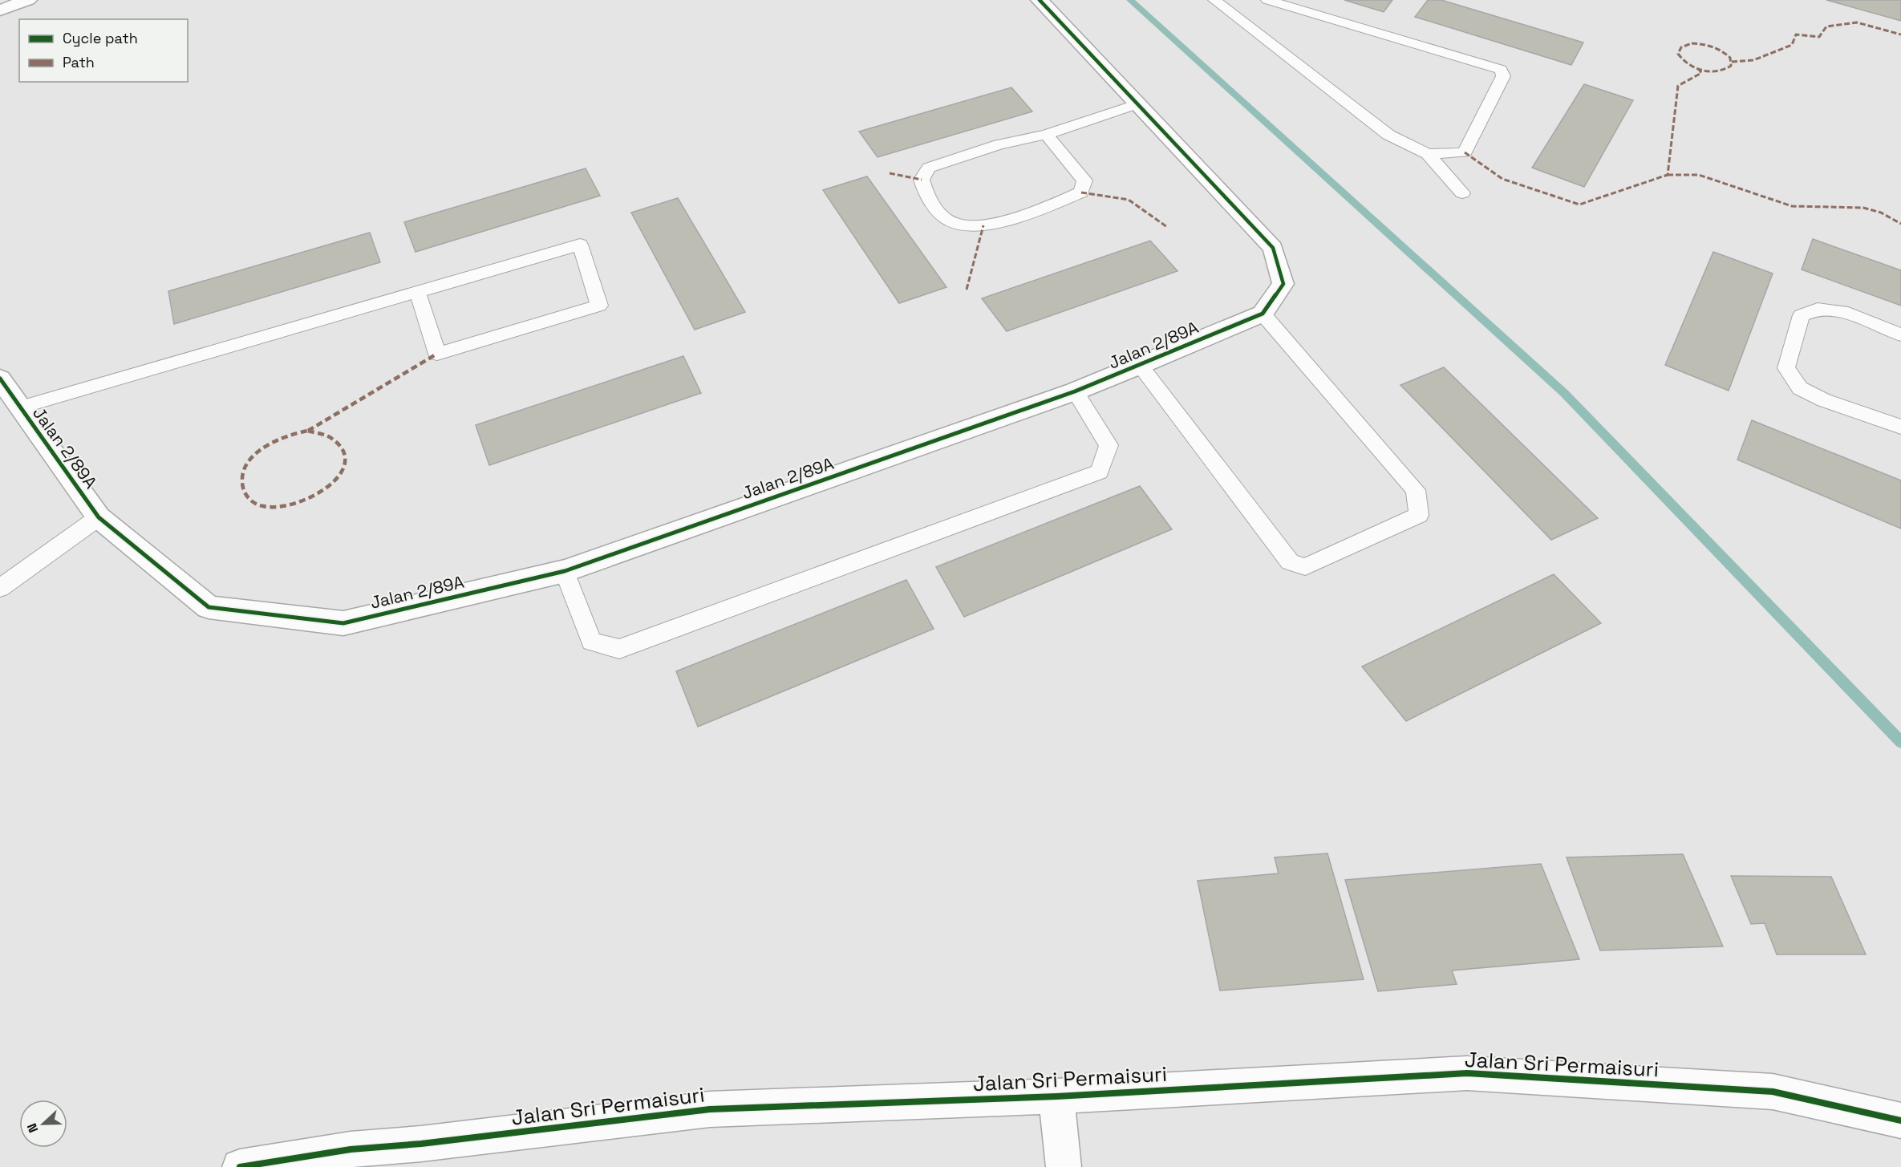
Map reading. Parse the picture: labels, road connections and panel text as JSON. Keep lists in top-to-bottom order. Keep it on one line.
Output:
{"streets":{"street":["Jalan 2/89A","Jalan Sri Permaisuri"]},"legend":["Cycle path","Path"],"north":"left"}
